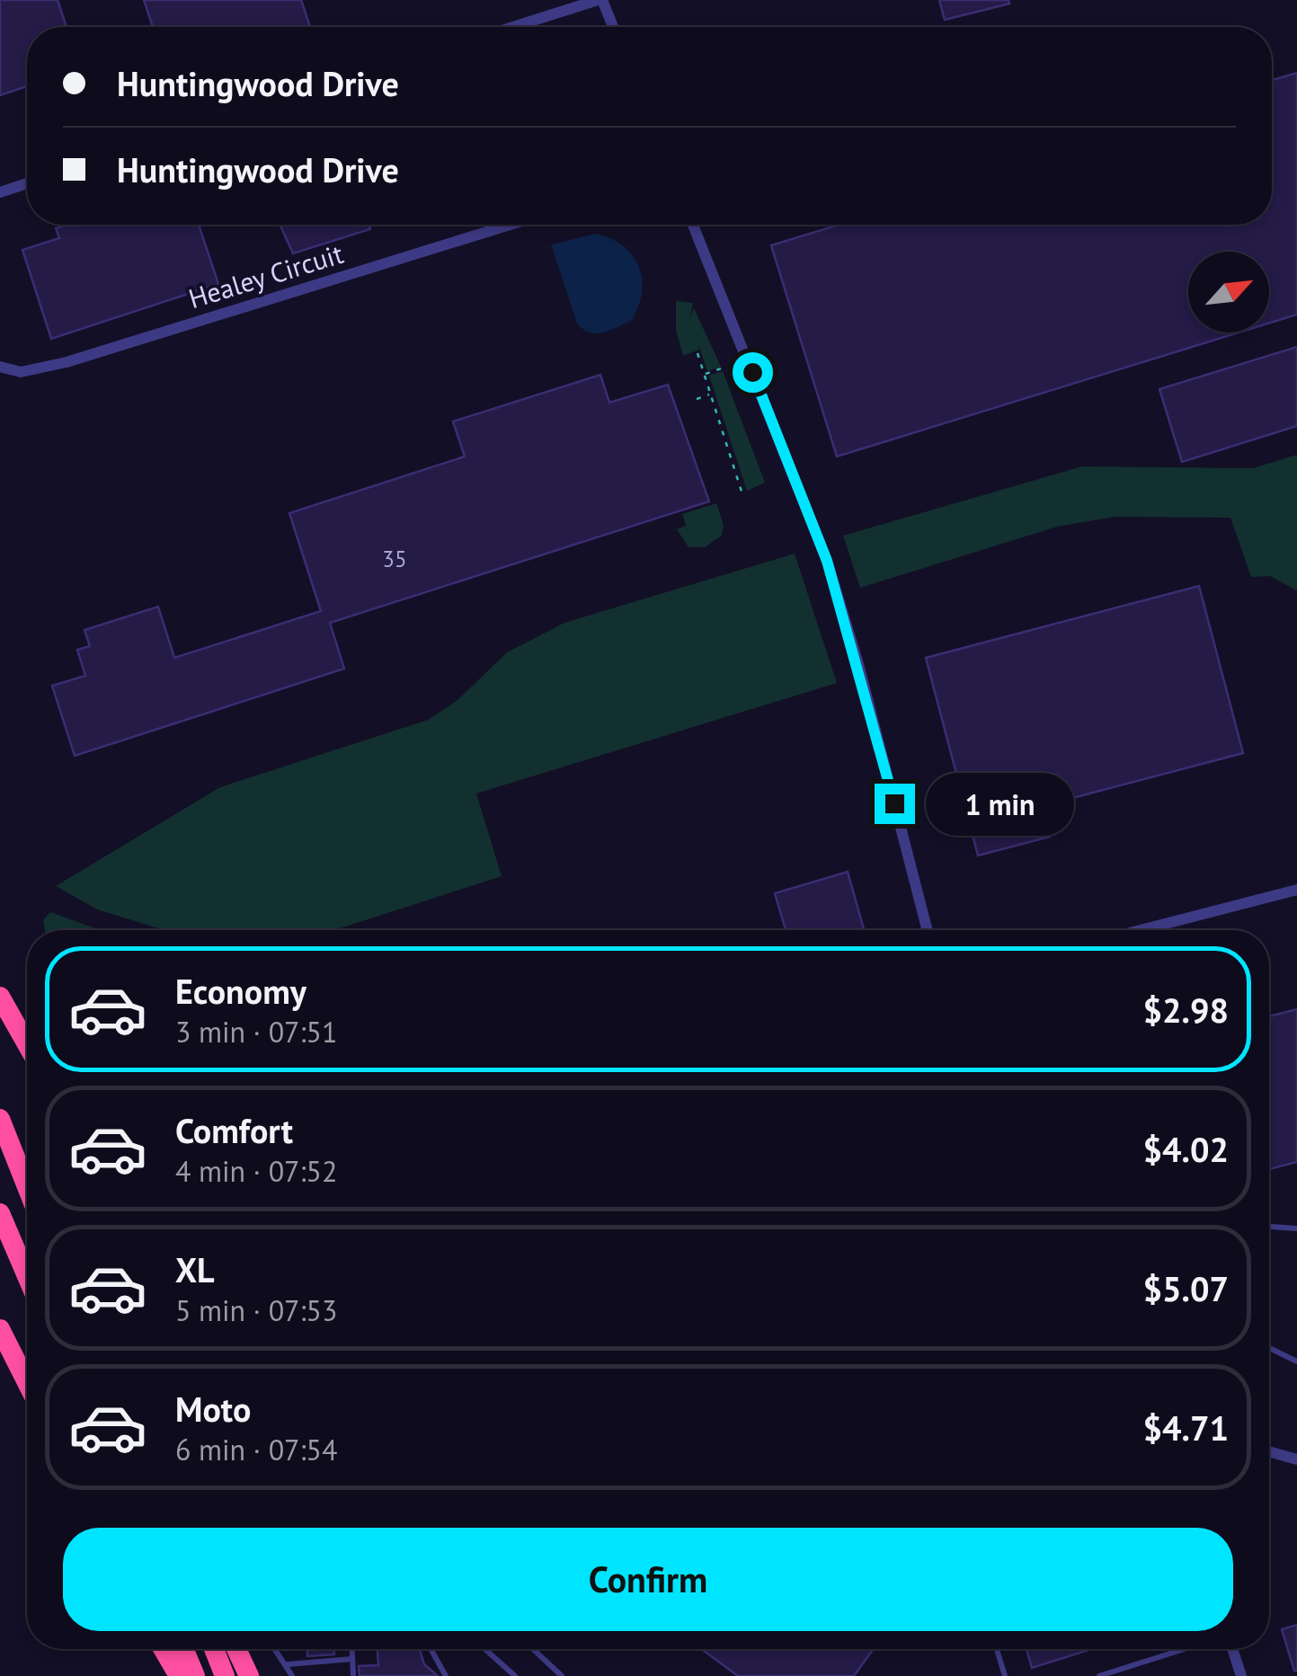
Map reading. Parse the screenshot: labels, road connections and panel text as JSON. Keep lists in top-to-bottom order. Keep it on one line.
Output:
{"streets":{"street":["Healey Circuit"]},"house_numbers":["35"],"north":"top right","page":{"banner":["Huntingwood Drive","Huntingwood Drive"],"bubble":"1 min","list":[{"name":"Economy","note":"3 min · 07:51","value":"$2.98"},{"name":"Comfort","note":"4 min · 07:52","value":"$4.02"},{"name":"XL","note":"5 min · 07:53","value":"$5.07"},{"name":"Moto","note":"6 min · 07:54","value":"$4.71"}],"buttons":"Confirm"}}
